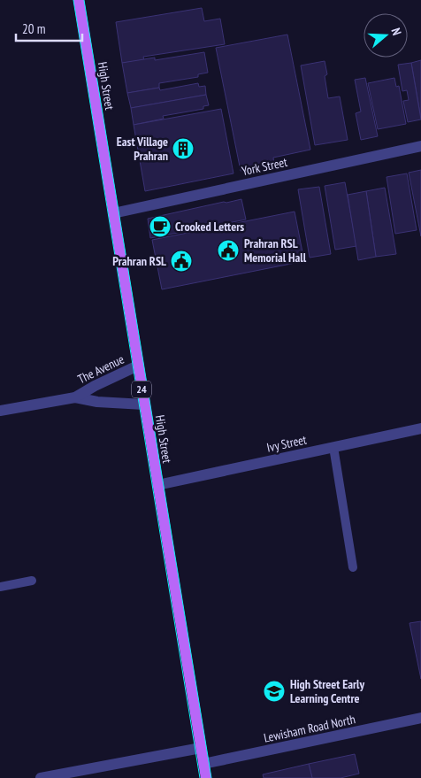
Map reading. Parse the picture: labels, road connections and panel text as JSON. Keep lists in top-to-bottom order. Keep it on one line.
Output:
{"streets":{"main road":["High Street","24"],"street":["York Street","The Avenue","Ivy Street","Lewisham Road North"]},"crossings":[["High Street","York Street"],["High Street","The Avenue"],["High Street","Ivy Street"],["High Street","Lewisham Road North"]],"places":{"building":["East Village Prahran"],"cafe":["Crooked Letters"],"public building":["Prahran RSL Memorial Hall","Prahran RSL"],"school or university":["High Street Early Learning Centre"]},"scale_bar":"20 m","north":"right"}
